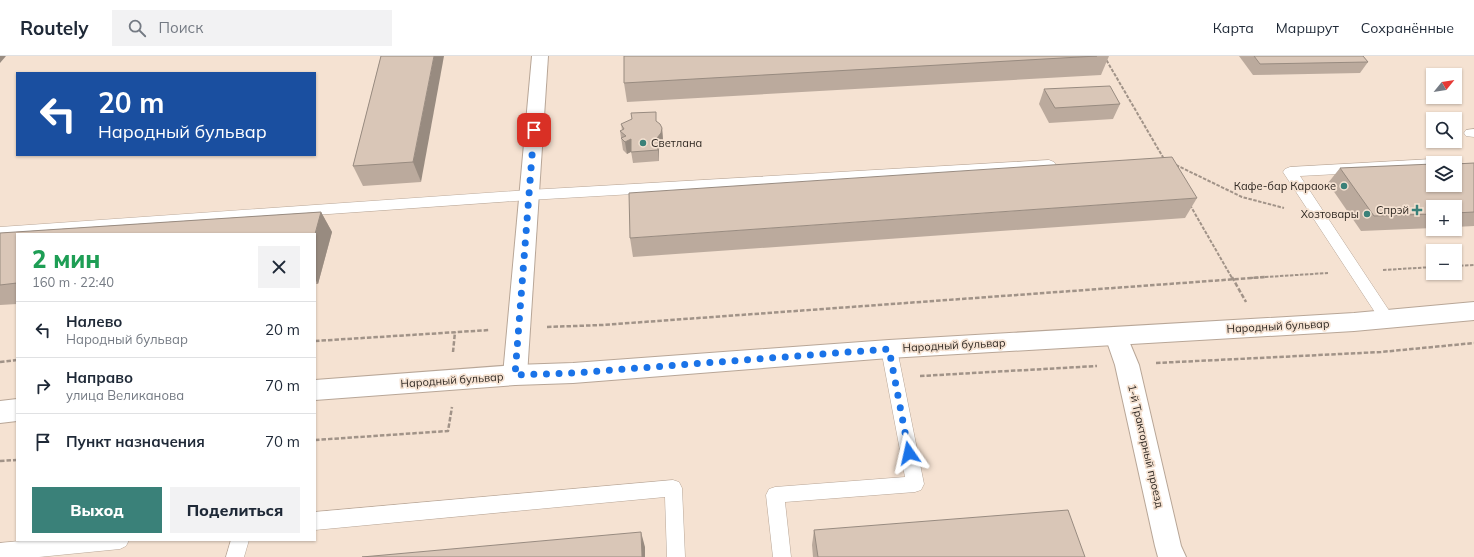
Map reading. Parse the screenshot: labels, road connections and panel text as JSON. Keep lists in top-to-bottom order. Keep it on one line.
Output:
{"streets":{"street":["Народный бульвар","1-й Тракторный проезд"]},"crossings":[["Народный бульвар","1-й Тракторный проезд"]],"places":{"other":["Светлана","Кафе-бар Караоке","Хозтовары"],"health":["Спрэй"]},"north":"top right","page":{"header":"Routely","search":"Поиск","nav":["Карта","Маршрут","Сохранённые"],"map_buttons":["+","−"],"turn":["20 m","Народный бульвар"],"heading":["2 мин","160 m · 22:40"],"list":[{"name":"Налево","note":"Народный бульвар","value":"20 m"},{"name":"Направо","note":"улица Великанова","value":"70 m"},{"name":"Пункт назначения","value":"70 m"}],"buttons":["Выход","Поделиться"]}}
